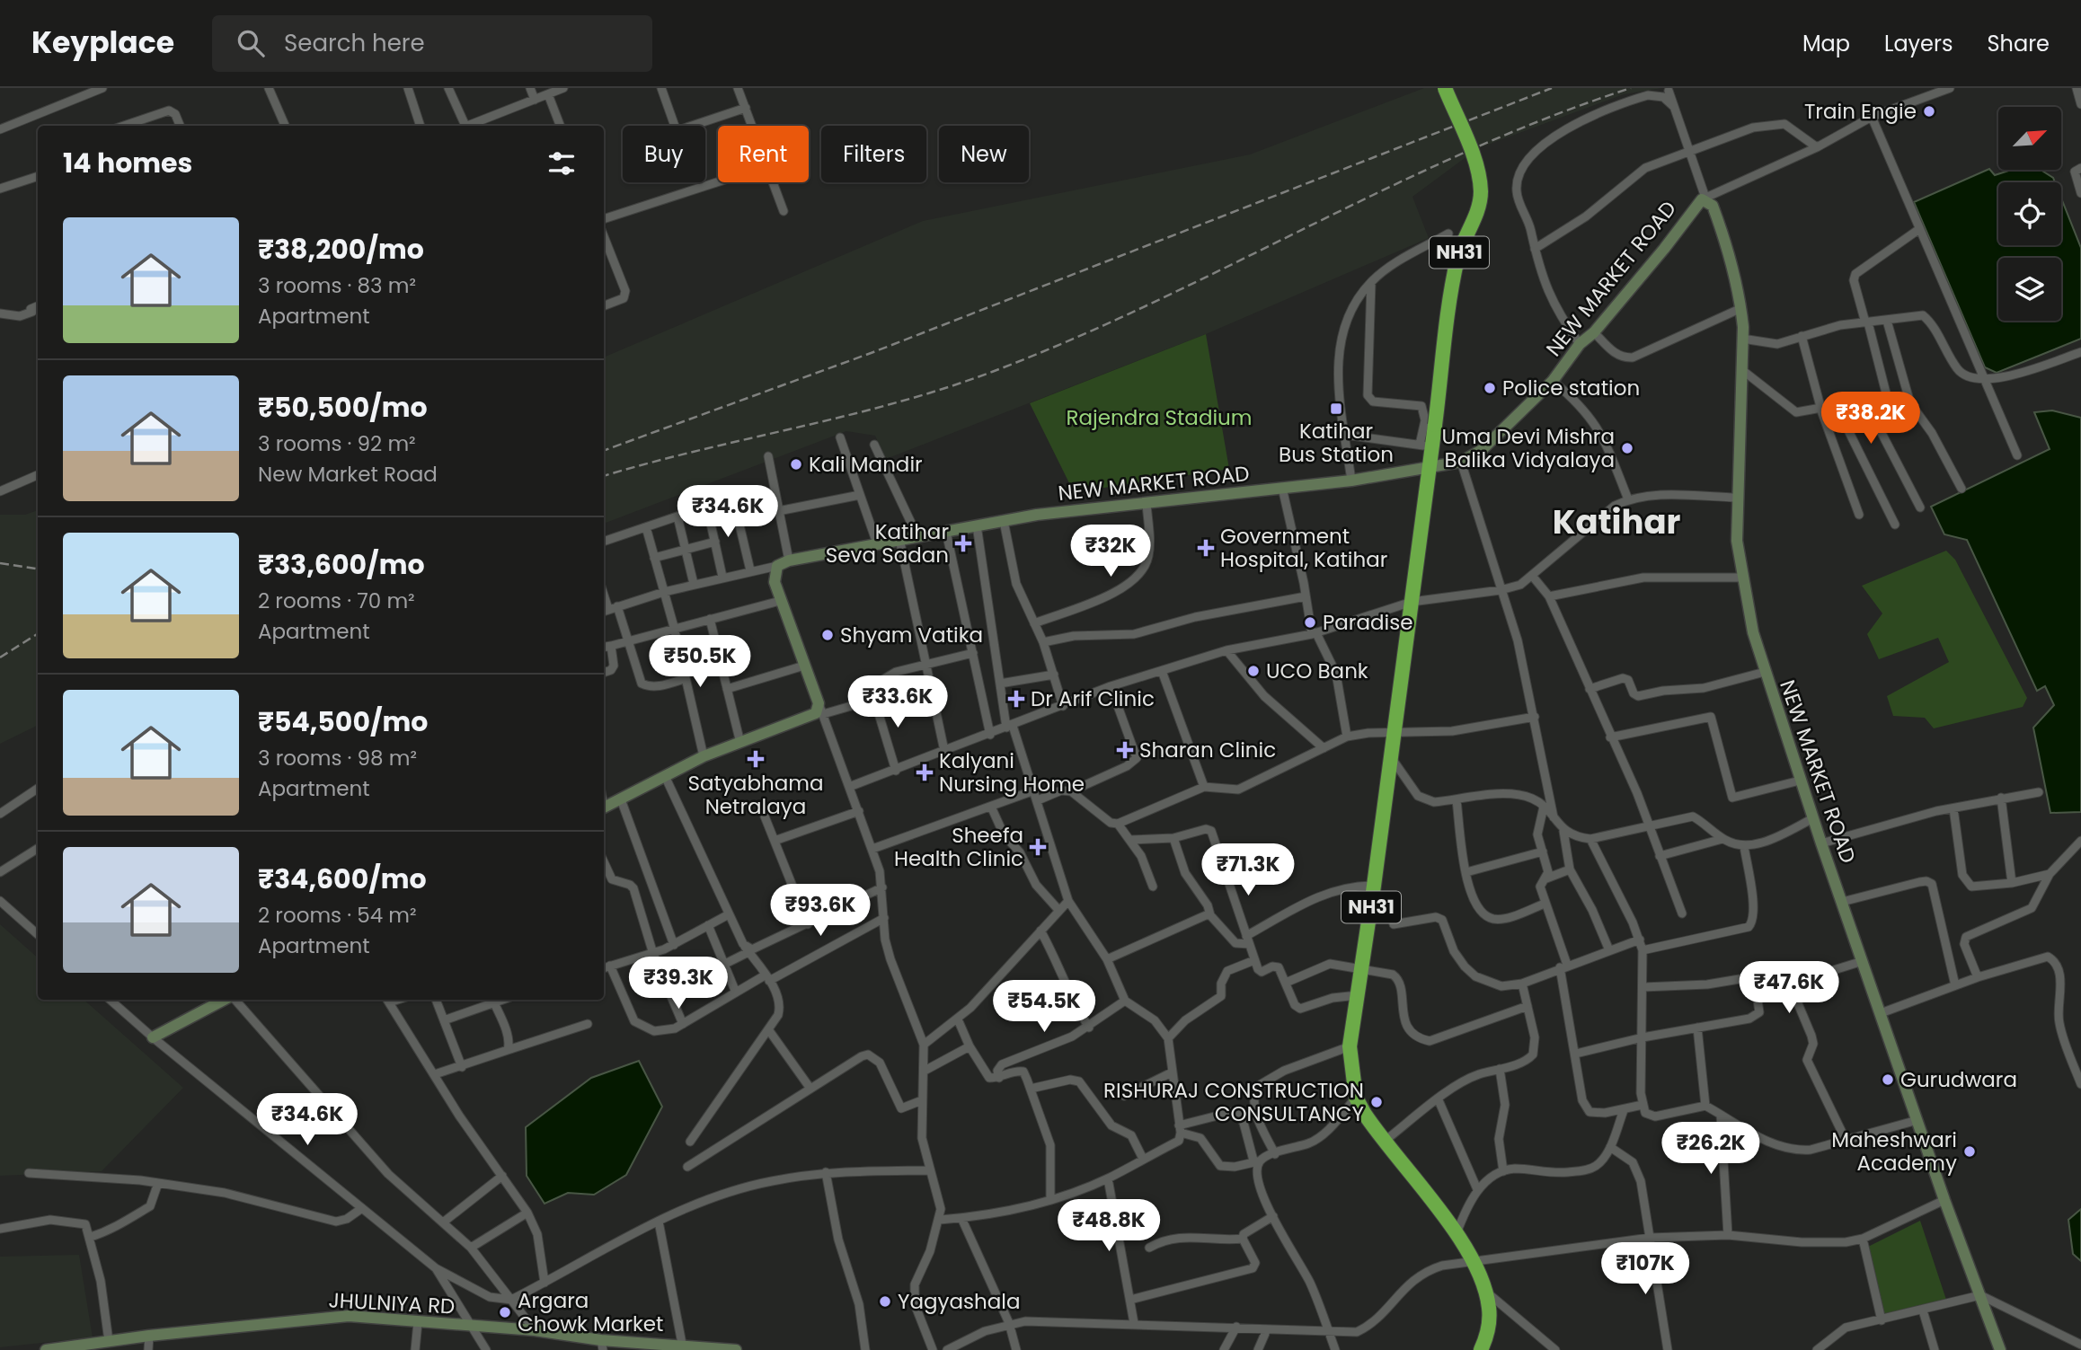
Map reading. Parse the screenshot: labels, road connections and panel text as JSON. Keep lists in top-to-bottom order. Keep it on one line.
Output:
{"streets":{"highway":["NH31"],"street":["NEW MARKET ROAD","JHULNIYA RD"]},"crossings":[["NH31","NEW MARKET ROAD"]],"districts":["Katihar"],"parks":["Rajendra Stadium"],"places":{"other":["Train Engie","Police station","Uma Devi Mishra Balika Vidyalaya","Kali Mandir","Paradise","Shyam Vatika","UCO Bank","Gurudwara","RISHURAJ CONSTRUCTION CONSULTANCY","Maheshwari Academy","Yagyashala","Argara Chowk Market"],"transit":["Katihar Bus Station"],"health":["Katihar Seva Sadan","Government Hospital, Katihar","Dr Arif Clinic","Sharan Clinic","Satyabhama Netralaya","Kalyani Nursing Home","Sheefa Health Clinic"]},"north":"top right","page":{"header":"Keyplace","search":"Search here","nav":["Map","Layers","Share"],"chip":["Buy","Rent","Filters","New"],"heading":"14 homes","list":[{"name":"₹38,200/mo","note":"3 rooms · 83 m² · Apartment"},{"name":"₹50,500/mo","note":"3 rooms · 92 m² · New Market Road"},{"name":"₹33,600/mo","note":"2 rooms · 70 m² · Apartment"},{"name":"₹54,500/mo","note":"3 rooms · 98 m² · Apartment"},{"name":"₹34,600/mo","note":"2 rooms · 54 m² · Apartment"}],"price":["₹38.2K","₹34.6K","₹32K","₹50.5K","₹33.6K","₹71.3K","₹93.6K","₹39.3K","₹47.6K","₹54.5K","₹34.6K","₹26.2K","₹48.8K","₹107K"]}}
